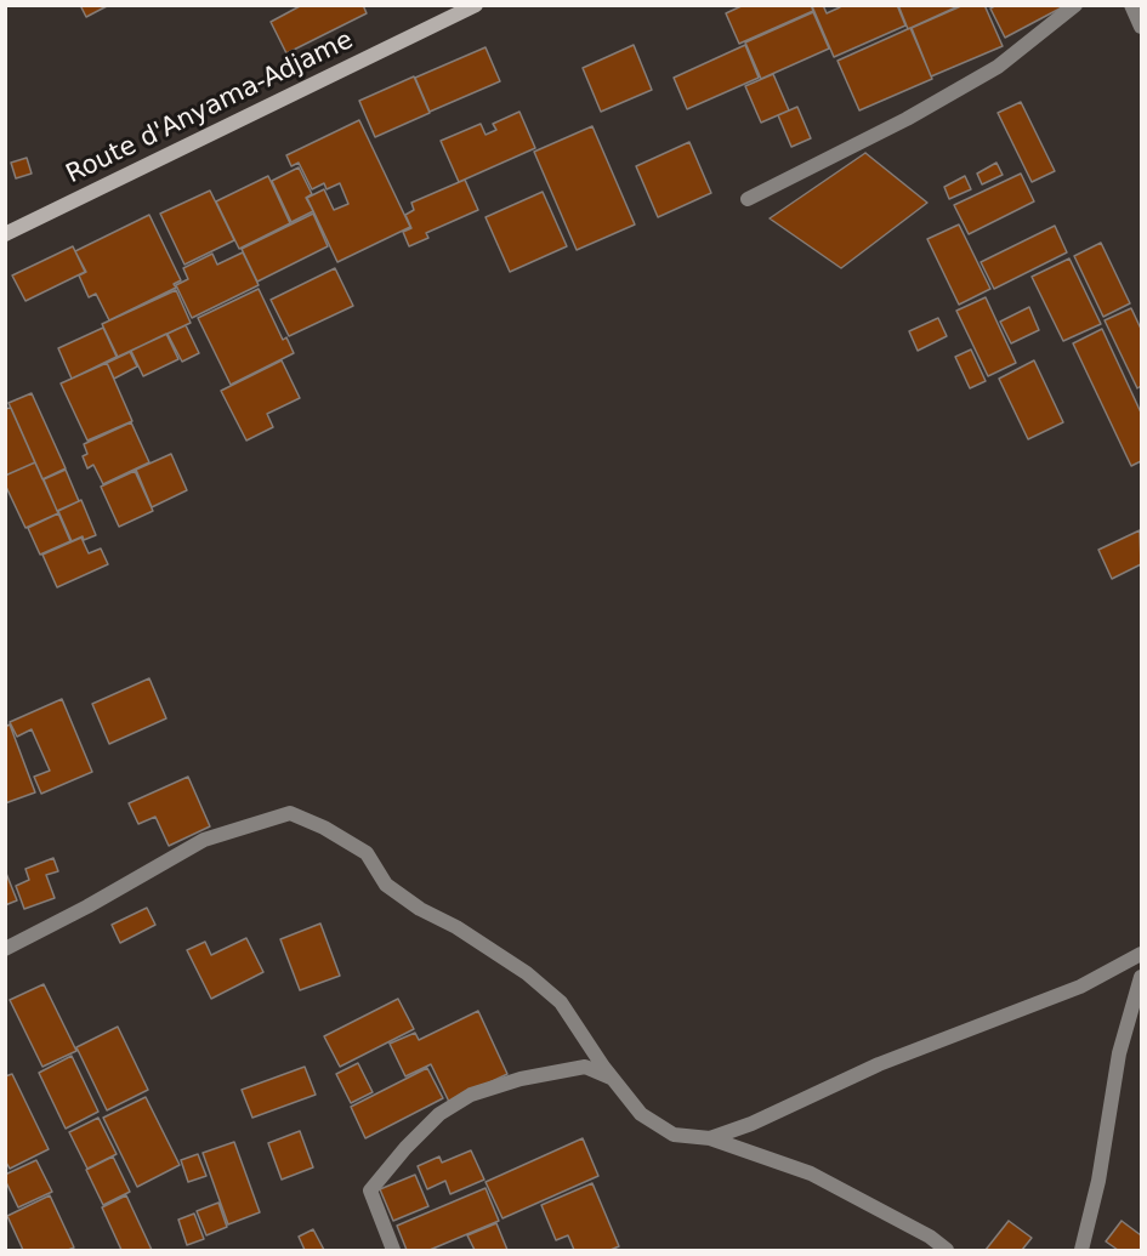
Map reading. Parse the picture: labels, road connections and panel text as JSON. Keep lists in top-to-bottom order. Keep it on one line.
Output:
{"streets":{"street":["Route d'Anyama-Adjame"]}}
